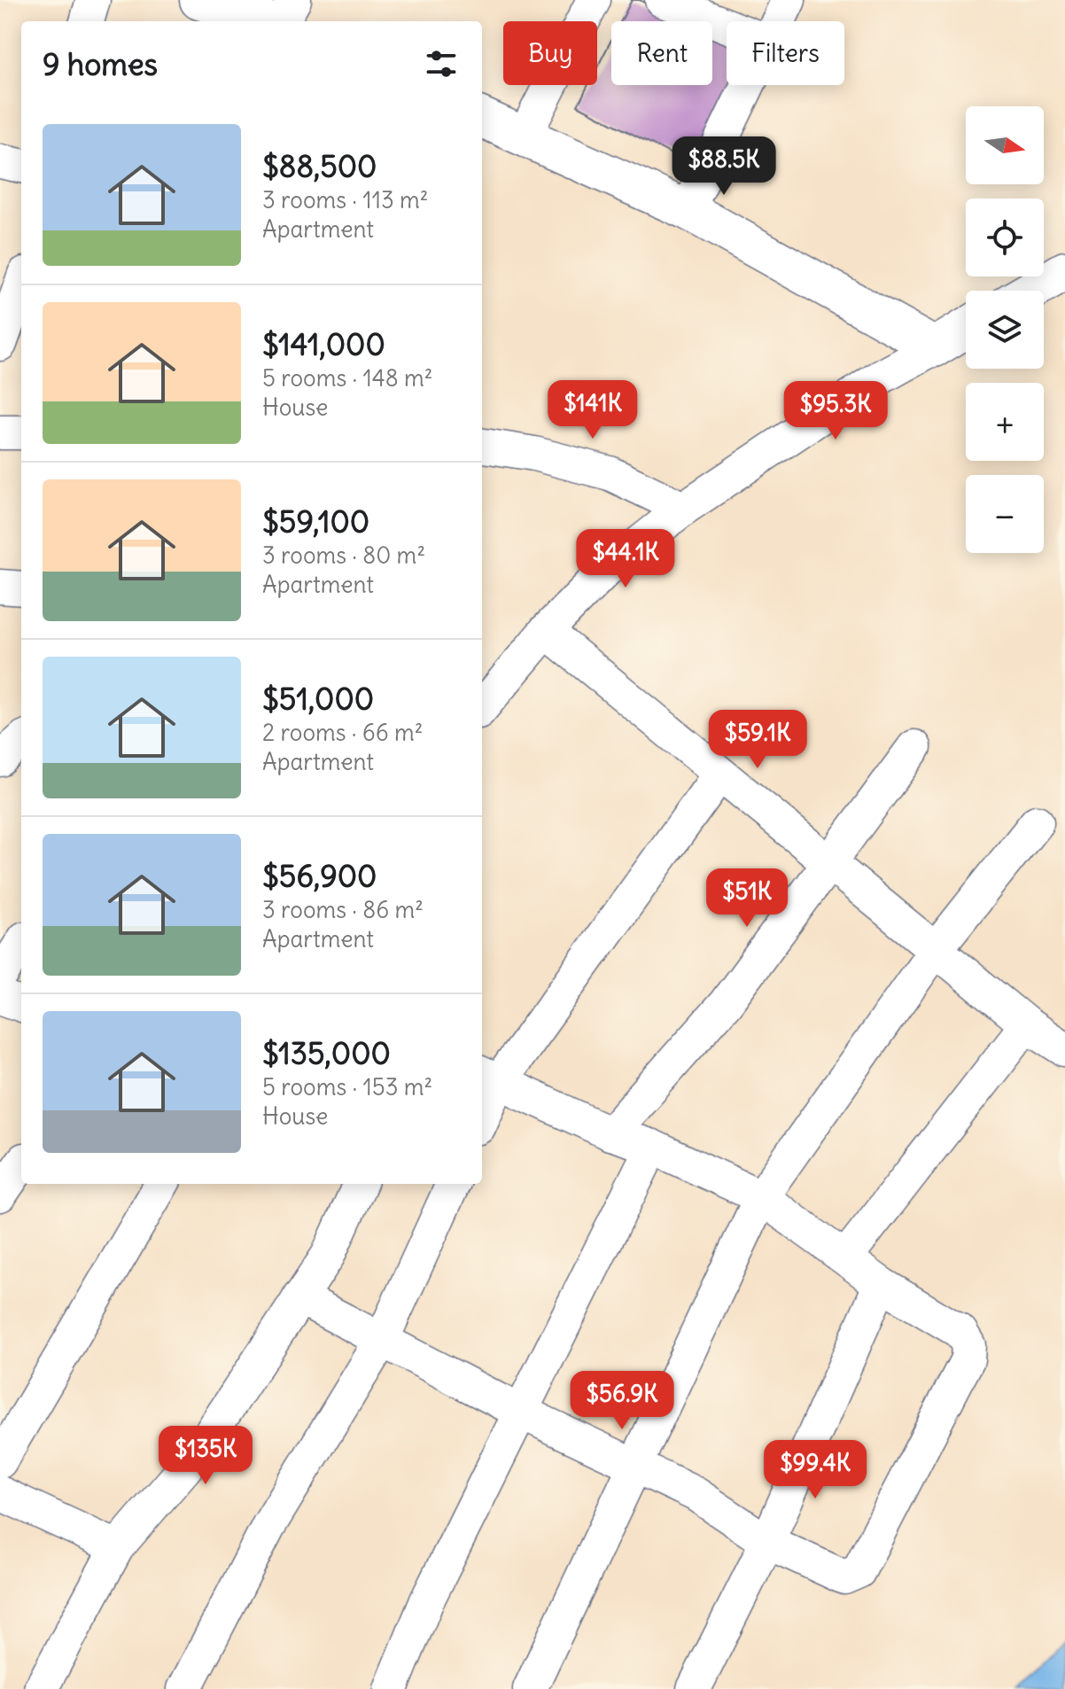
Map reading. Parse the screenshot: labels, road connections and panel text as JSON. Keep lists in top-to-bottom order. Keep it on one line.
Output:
{"north":"right","page":{"chip":["Buy","Rent","Filters"],"heading":"9 homes","map_buttons":["+","−"],"list":[{"name":"$88,500","note":"3 rooms · 113 m² · Apartment"},{"name":"$141,000","note":"5 rooms · 148 m² · House"},{"name":"$59,100","note":"3 rooms · 80 m² · Apartment"},{"name":"$51,000","note":"2 rooms · 66 m² · Apartment"},{"name":"$56,900","note":"3 rooms · 86 m² · Apartment"},{"name":"$135,000","note":"5 rooms · 153 m² · House"}],"price":["$88.5K","$141K","$95.3K","$44.1K","$59.1K","$51K","$56.9K","$135K","$99.4K"]}}
